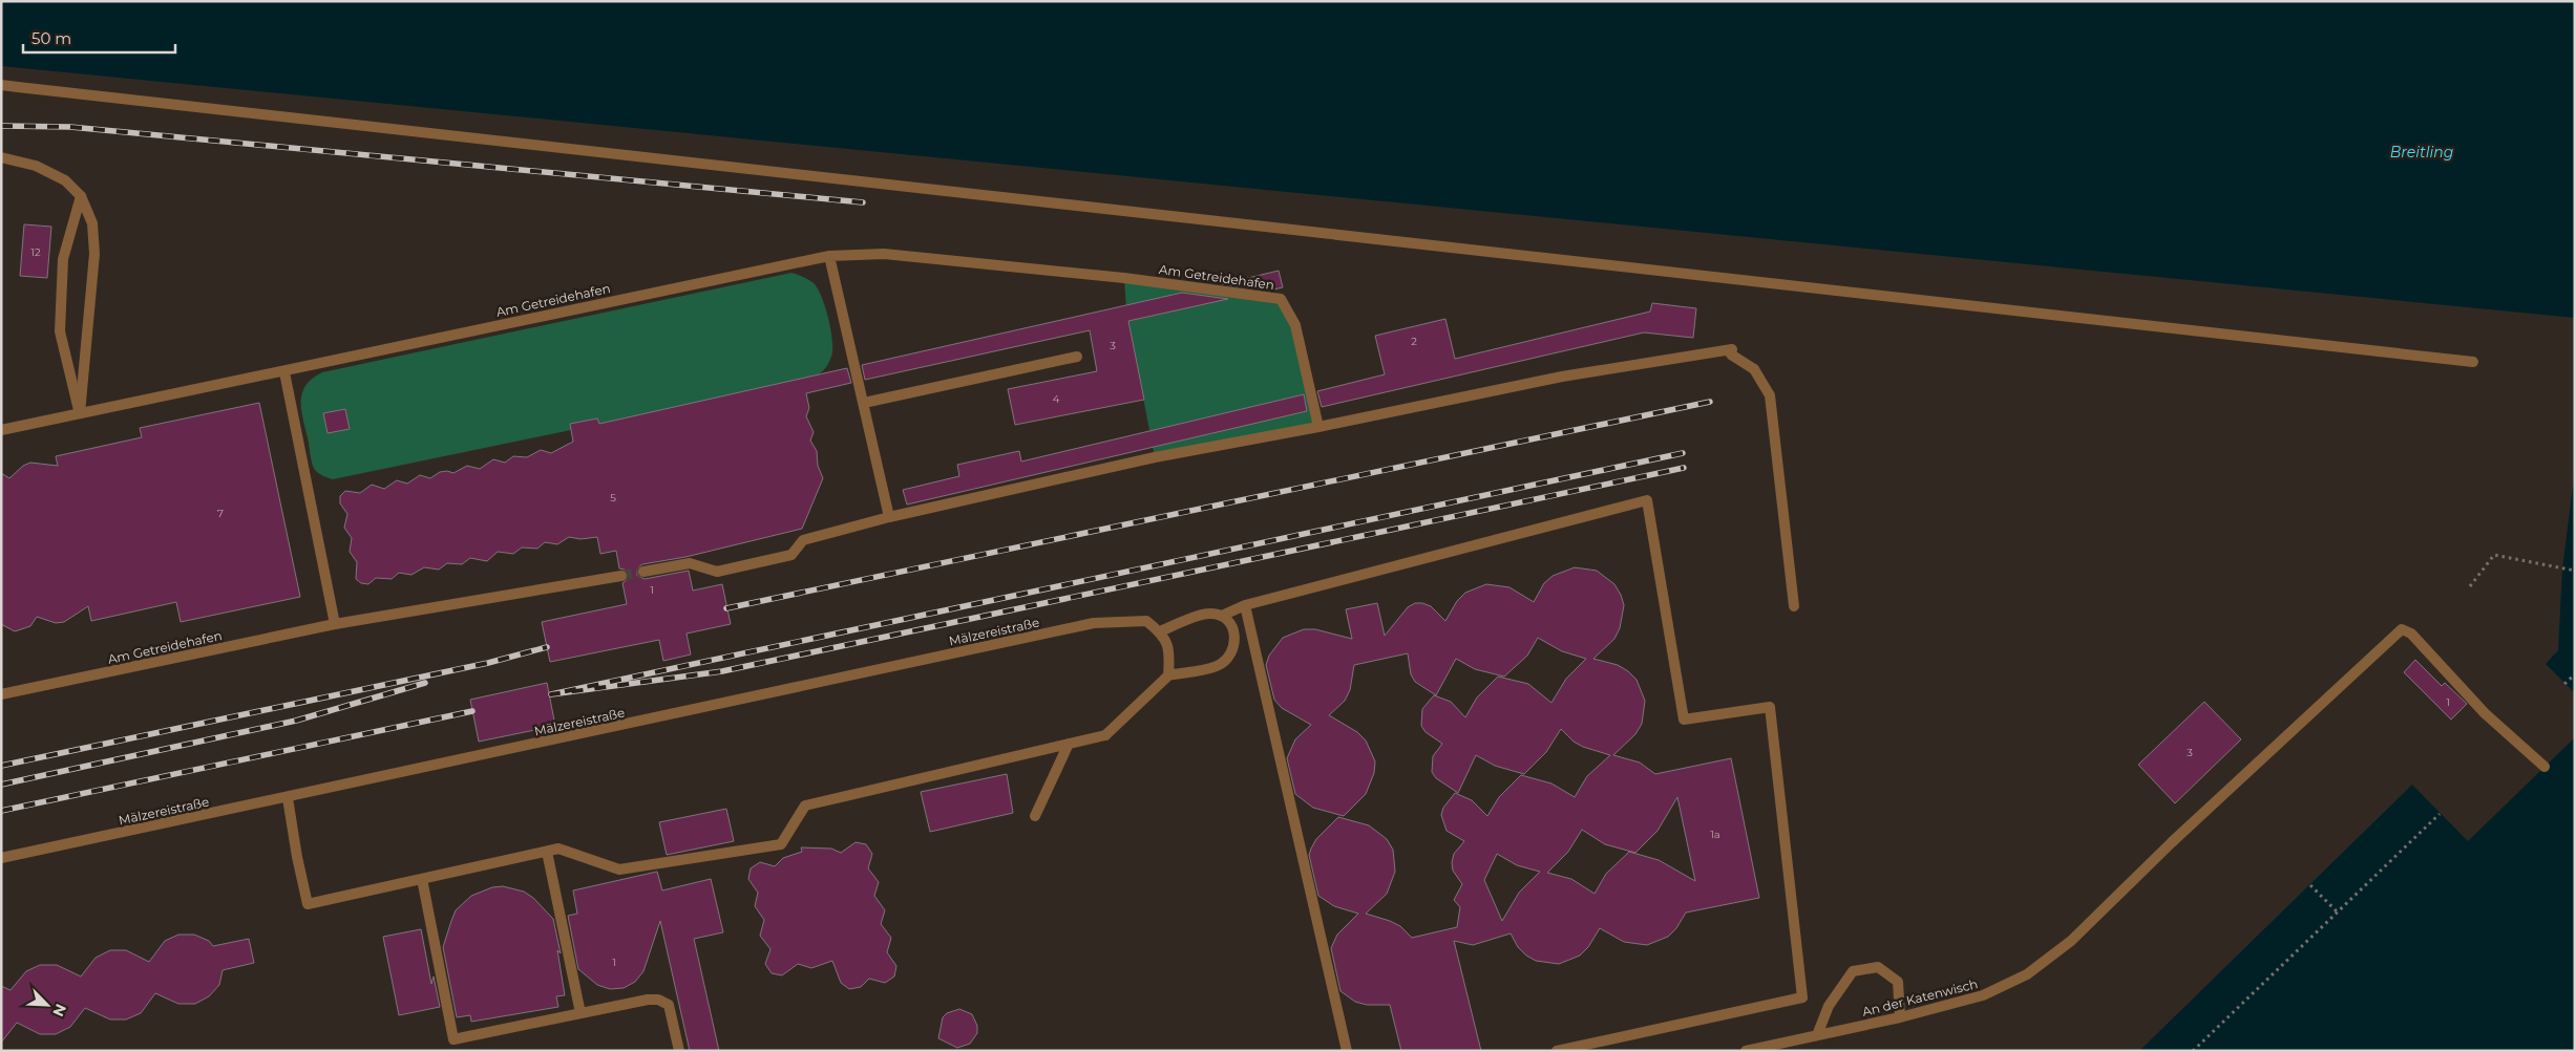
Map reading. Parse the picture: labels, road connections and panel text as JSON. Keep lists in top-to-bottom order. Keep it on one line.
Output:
{"streets":{"street":["Am Getreidehafen","Mälzereistraße","An der Katenwisch"]},"water":["Breitling"],"house_numbers":["12","2","3","4","5","7","1","1","3","1a","1"],"scale_bar":"50 m","north":"bottom right"}
